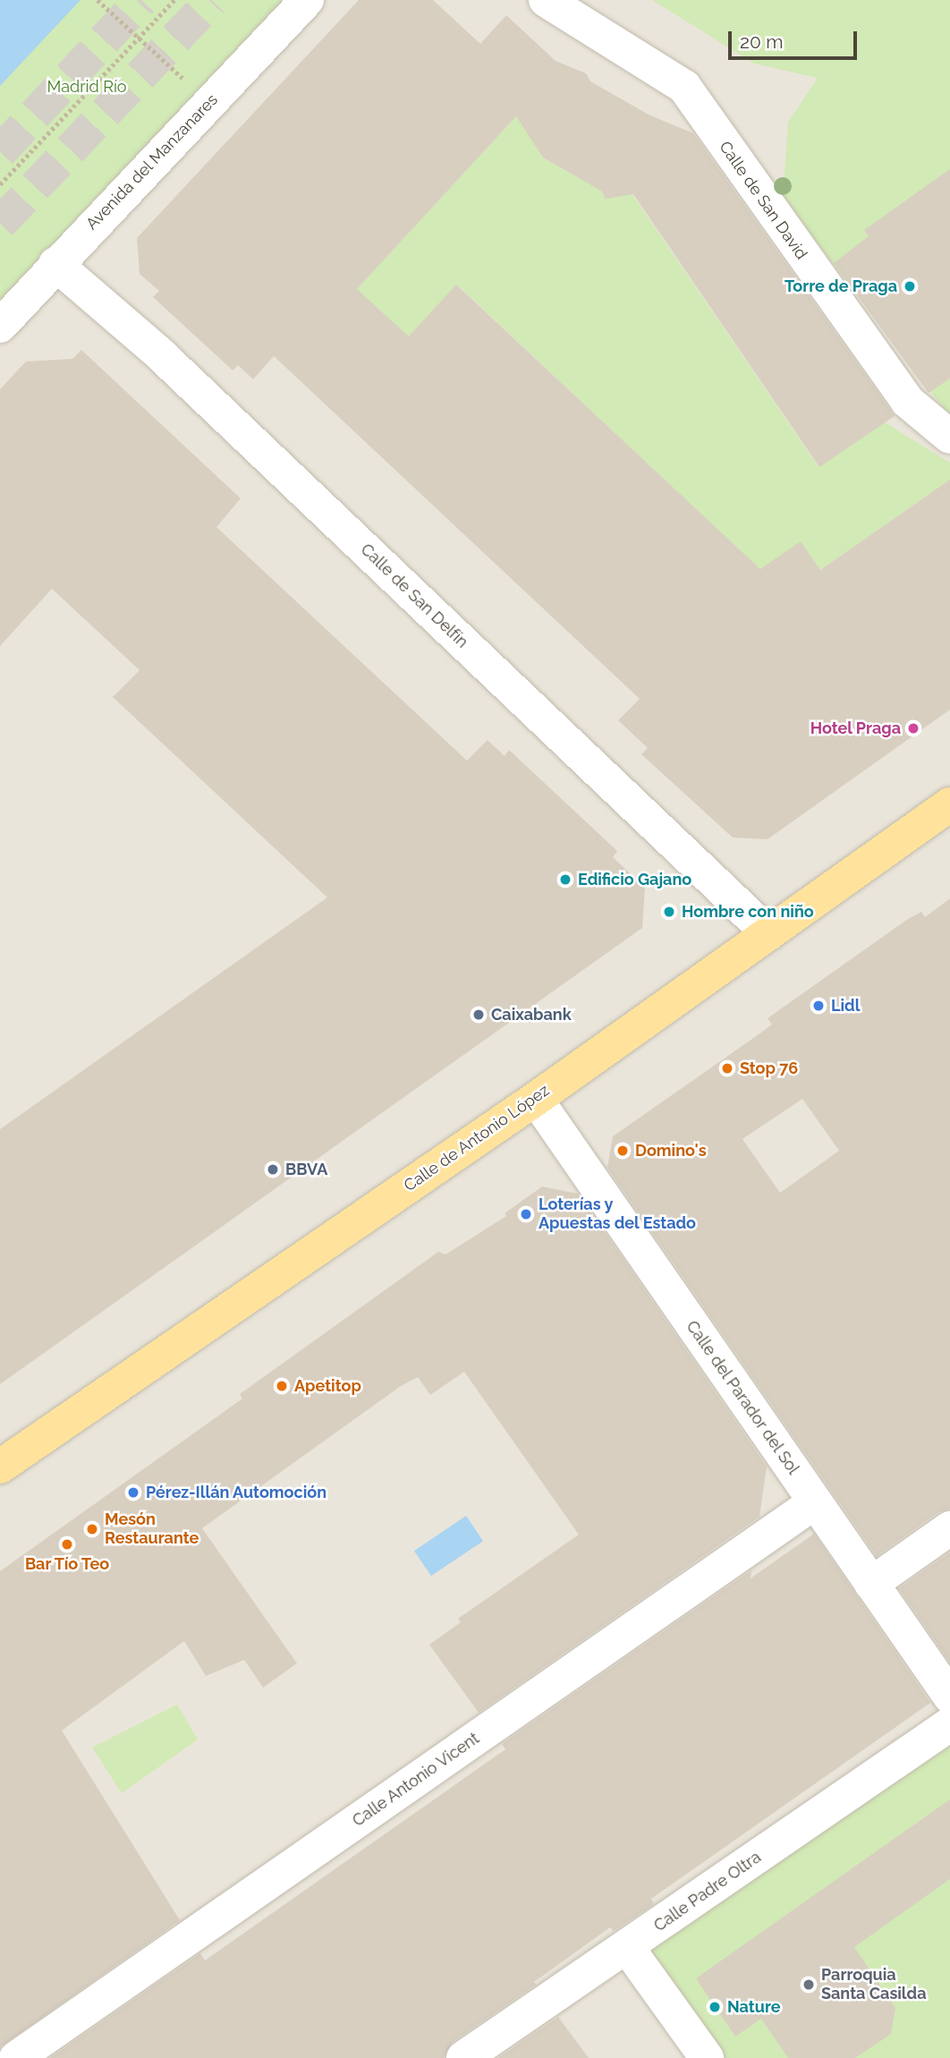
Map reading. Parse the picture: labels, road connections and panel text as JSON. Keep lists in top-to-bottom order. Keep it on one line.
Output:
{"streets":{"main road":["Calle de Antonio López"],"street":["Avenida del Manzanares","Calle de San David","Calle de San Delfín","Calle del Parador del Sol","Calle Antonio Vicent","Calle Padre Oltra"]},"crossings":[["Avenida del Manzanares","Calle de San Delfín"],["Calle de San Delfín","Calle de Antonio López"],["Calle de Antonio López","Calle del Parador del Sol"],["Calle del Parador del Sol","Calle Antonio Vicent"]],"parks":["Madrid Río"],"places":["Torre de Praga","Hotel Praga","Edificio Gajano","Hombre con niño","Lidl","Caixabank","Stop 76","Domino's","BBVA","Loterías y Apuestas del Estado","Apetitop","Pérez-Illán Automoción","Mesón Restaurante","Bar Tío Teo","Parroquia Santa Casilda","Nature"],"scale_bar":"20 m"}
